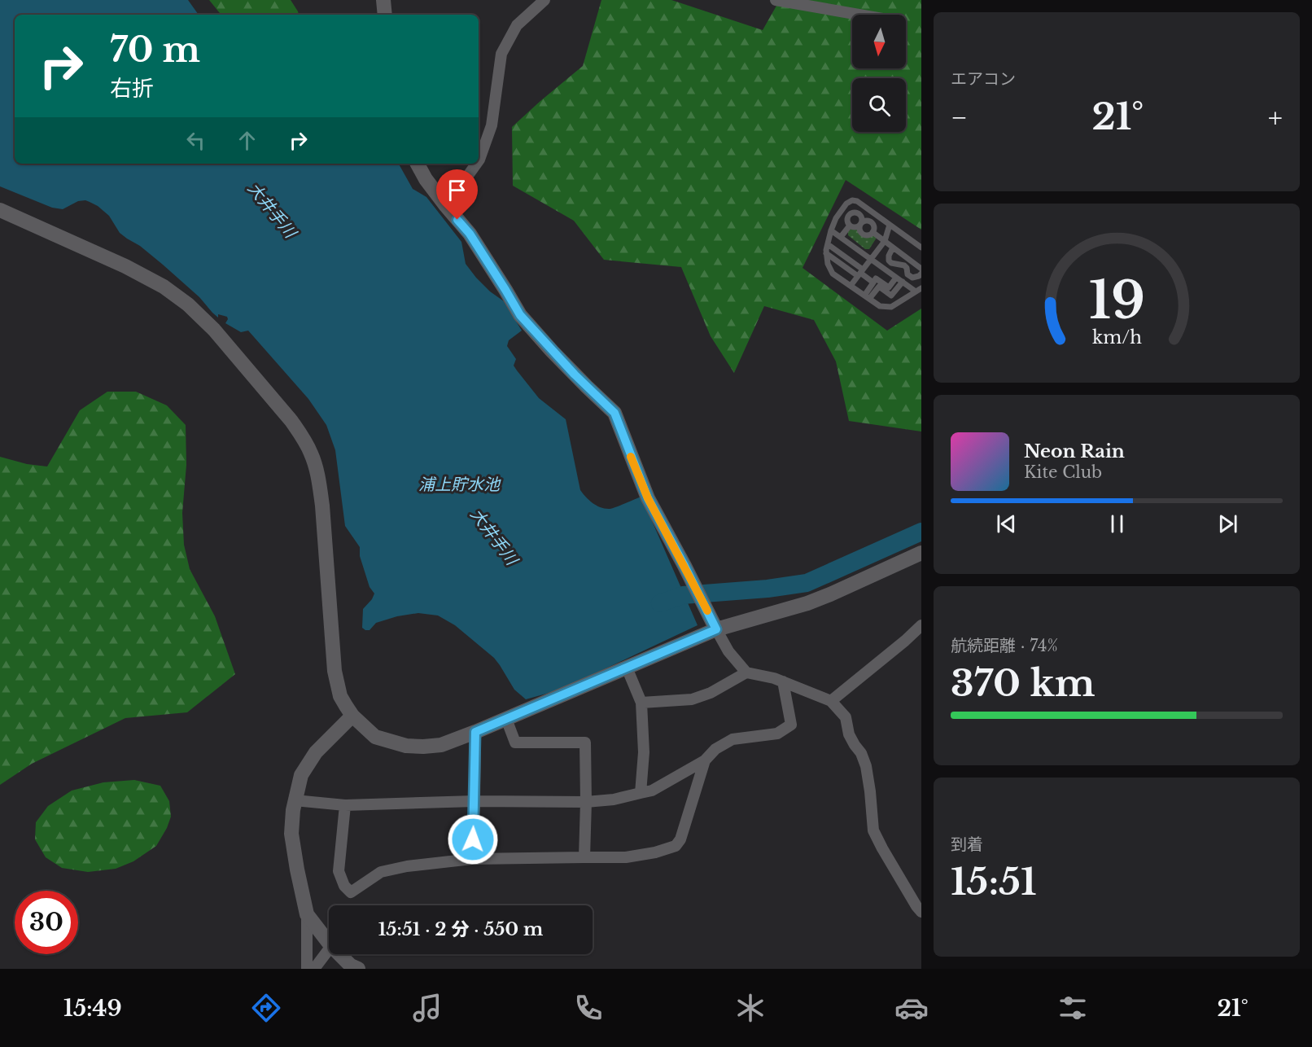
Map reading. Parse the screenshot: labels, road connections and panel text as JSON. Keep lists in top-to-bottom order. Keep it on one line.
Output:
{"water":["大井手川","浦上貯水池"],"north":"bottom","page":{"tile":["エアコン",["航続距離 · 74%","370 km"],["到着","15:51"]],"turn":["70 m","右折"],"heat":["−","21°","+"],"song":["Neon Rain","Kite Club"],"limit":"30","trip":"15:51 · 2 分 · 550 m","tabs":["15:49","21°"],"gauge":["19","km/h"]}}
